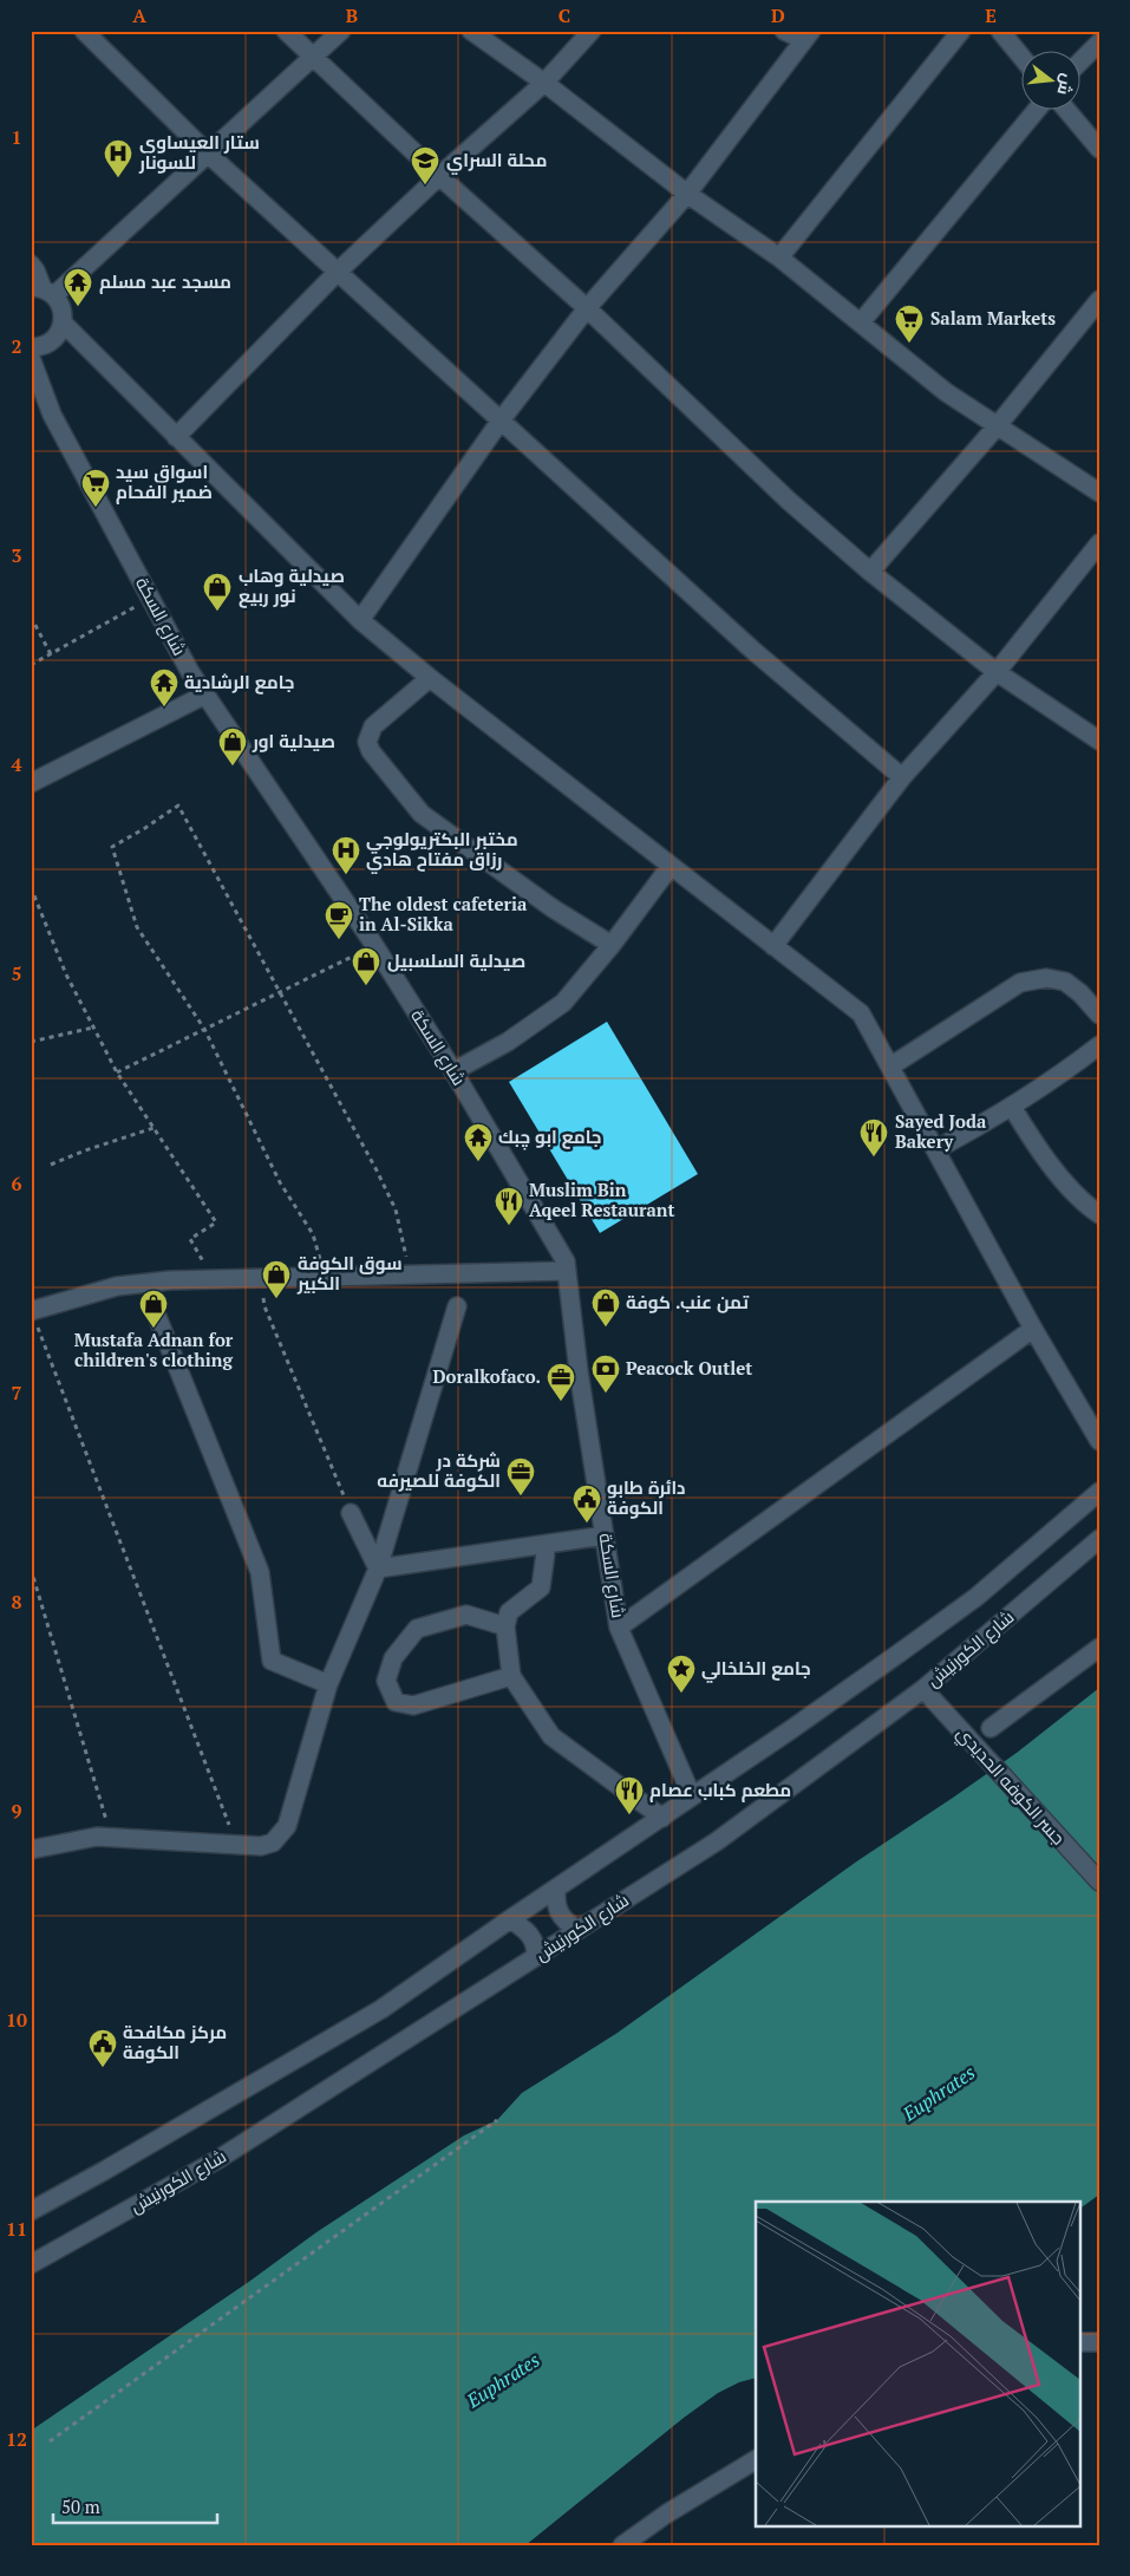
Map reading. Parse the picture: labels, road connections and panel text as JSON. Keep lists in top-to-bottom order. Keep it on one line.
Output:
{"streets":{"street":["شارع السكة","شارع الكورنيش","جسر الکوفه الحديدي"]},"crossings":[["شارع السكة","شارع الكورنيش"],["شارع الكورنيش","جسر الکوفه الحديدي"]],"water":["Euphrates"],"places":{"hospital":["ستار العيساوي للسونار","مختبر البكتريولوجي رزاق مفتاح هادي"],"school or university":["محلة السراي"],"temple":["مسجد عبد مسلم","جامع الرشادية","جامع ابو چبك"],"supermarket":["Salam Markets","اسواق سيد ضمير الفحام"],"shop":["صيدلية وهاب نور ربيع","صيدلية اور","صيدلية السلسبيل","سوق الكوفة الكبير","تمن عنب. كوفة","Mustafa Adnan for children's clothing"],"cafe":["The oldest cafeteria in Al-Sikka"],"restaurant":["Sayed Joda Bakery","Muslim Bin Aqeel Restaurant","مطعم كباب عصام"],"bank":["Peacock Outlet"],"office":["Doralkofaco.","شركة در الكوفة للصيرفه"],"public building":["دائرة طابو الكوفة","مركز مكافحة الكوفة"],"place":["جامع الخلخالي"]},"scale_bar":"50 m","north":"right","grid":{"columns":["A","B","C","D","E"],"rows":["1","2","3","4","5","6","7","8","9","10","11","12"]}}
